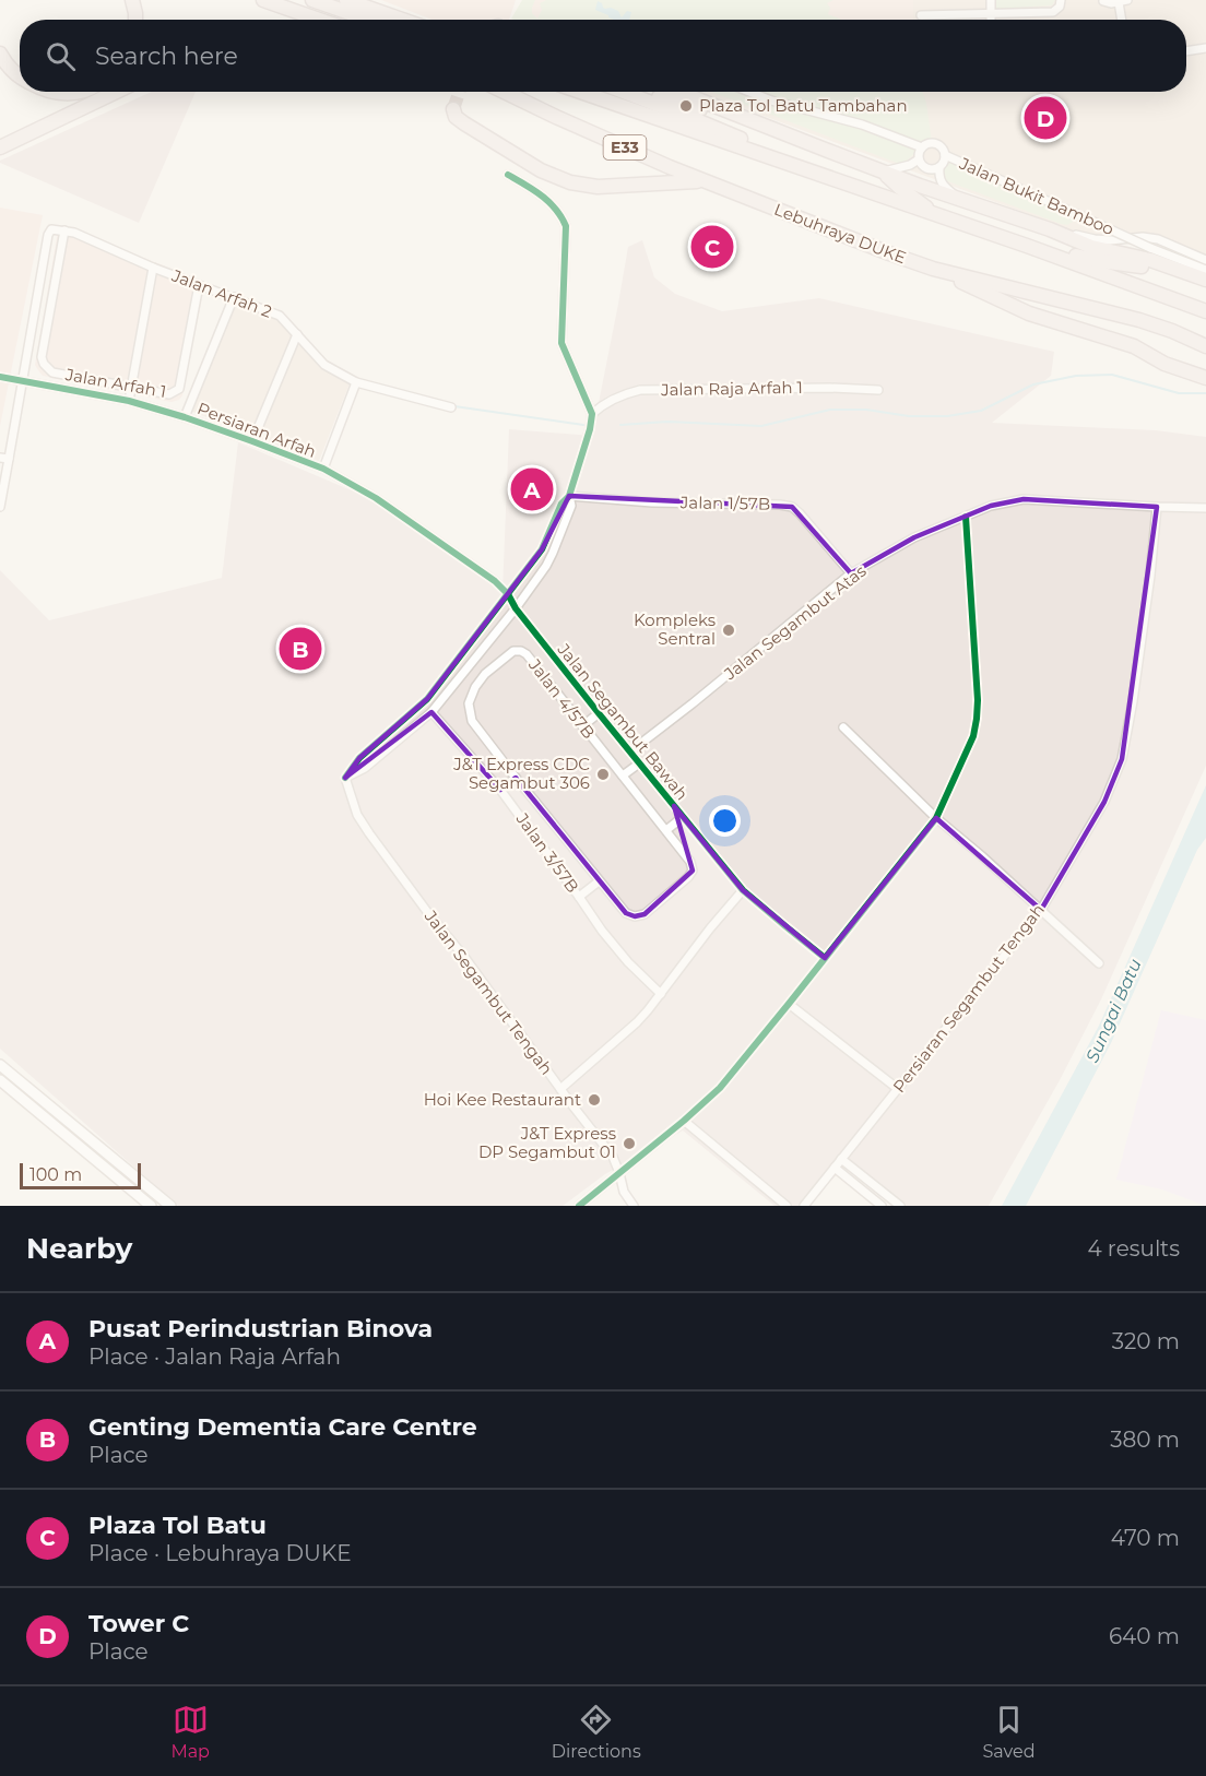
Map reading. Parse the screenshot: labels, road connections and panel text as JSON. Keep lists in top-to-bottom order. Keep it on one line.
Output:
{"streets":{"highway":["E33","Lebuhraya DUKE"],"street":["Jalan Bukit Bamboo","Jalan Arfah 2","Jalan Arfah 1","Jalan Raja Arfah 1","Persiaran Arfah","Jalan 1/57B","Jalan Segambut Atas","Jalan 4/57B","Jalan Segambut Bawah","Jalan 3/57B","Jalan Segambut Tengah","Persiaran Segambut Tengah"]},"crossings":[["Jalan Arfah 2","Jalan Arfah 1"],["Jalan Arfah 2","Persiaran Arfah"],["Persiaran Arfah","Jalan Segambut Bawah"],["Jalan 1/57B","Jalan Segambut Atas"],["Jalan Segambut Atas","Jalan Segambut Bawah"],["Jalan Segambut Atas","Persiaran Segambut Tengah"]],"water":["Sungai Batu"],"places":["Plaza Tol Batu Tambahan","Kompleks Sentral","J&T Express CDC Segambut 306","Hoi Kee Restaurant","J&T Express DP Segambut 01"],"scale_bar":"100 m","page":{"search":"Search here","pins":["D","C","A","B"],"scale":"100 m","heading":["Nearby","4 results"],"list":[{"mark":"A","name":"Pusat Perindustrian Binova","note":"Place · Jalan Raja Arfah","value":"320 m"},{"mark":"B","name":"Genting Dementia Care Centre","note":"Place","value":"380 m"},{"mark":"C","name":"Plaza Tol Batu","note":"Place · Lebuhraya DUKE","value":"470 m"},{"mark":"D","name":"Tower C","note":"Place","value":"640 m"}],"nav":["Map","Directions","Saved"]}}
